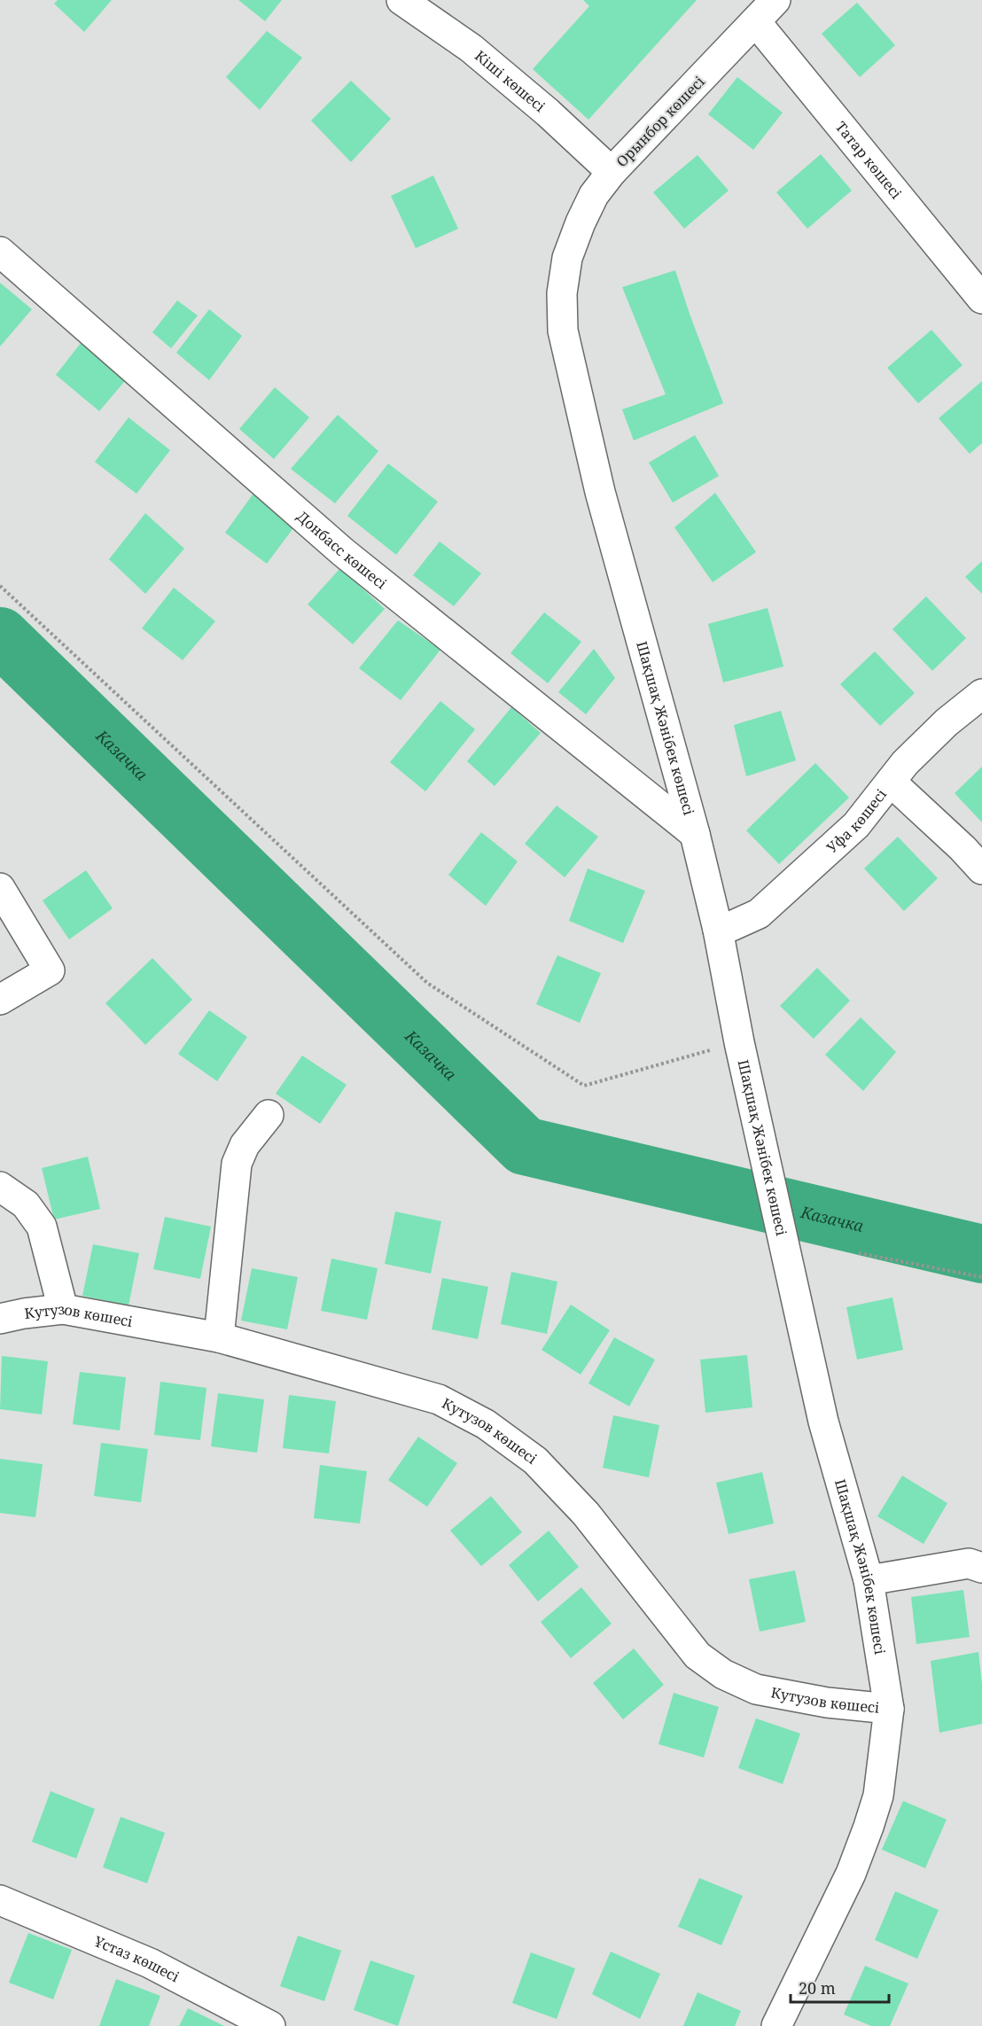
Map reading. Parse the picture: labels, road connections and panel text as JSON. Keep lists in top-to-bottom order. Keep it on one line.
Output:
{"streets":{"street":["Кіші көшесі","Орынбор көшесі","Татар көшесі","Донбасс көшесі","Шақшақ Жәнібек көшесі","Уфа көшесі","Кутузов көшесі","Ұстаз көшесі"]},"crossings":[["Кіші көшесі","Орынбор көшесі"],["Орынбор көшесі","Татар көшесі"],["Орынбор көшесі","Шақшақ Жәнібек көшесі"],["Донбасс көшесі","Шақшақ Жәнібек көшесі"],["Шақшақ Жәнібек көшесі","Уфа көшесі"],["Шақшақ Жәнібек көшесі","Кутузов көшесі"]],"water":["Казачка"],"scale_bar":"20 m"}
